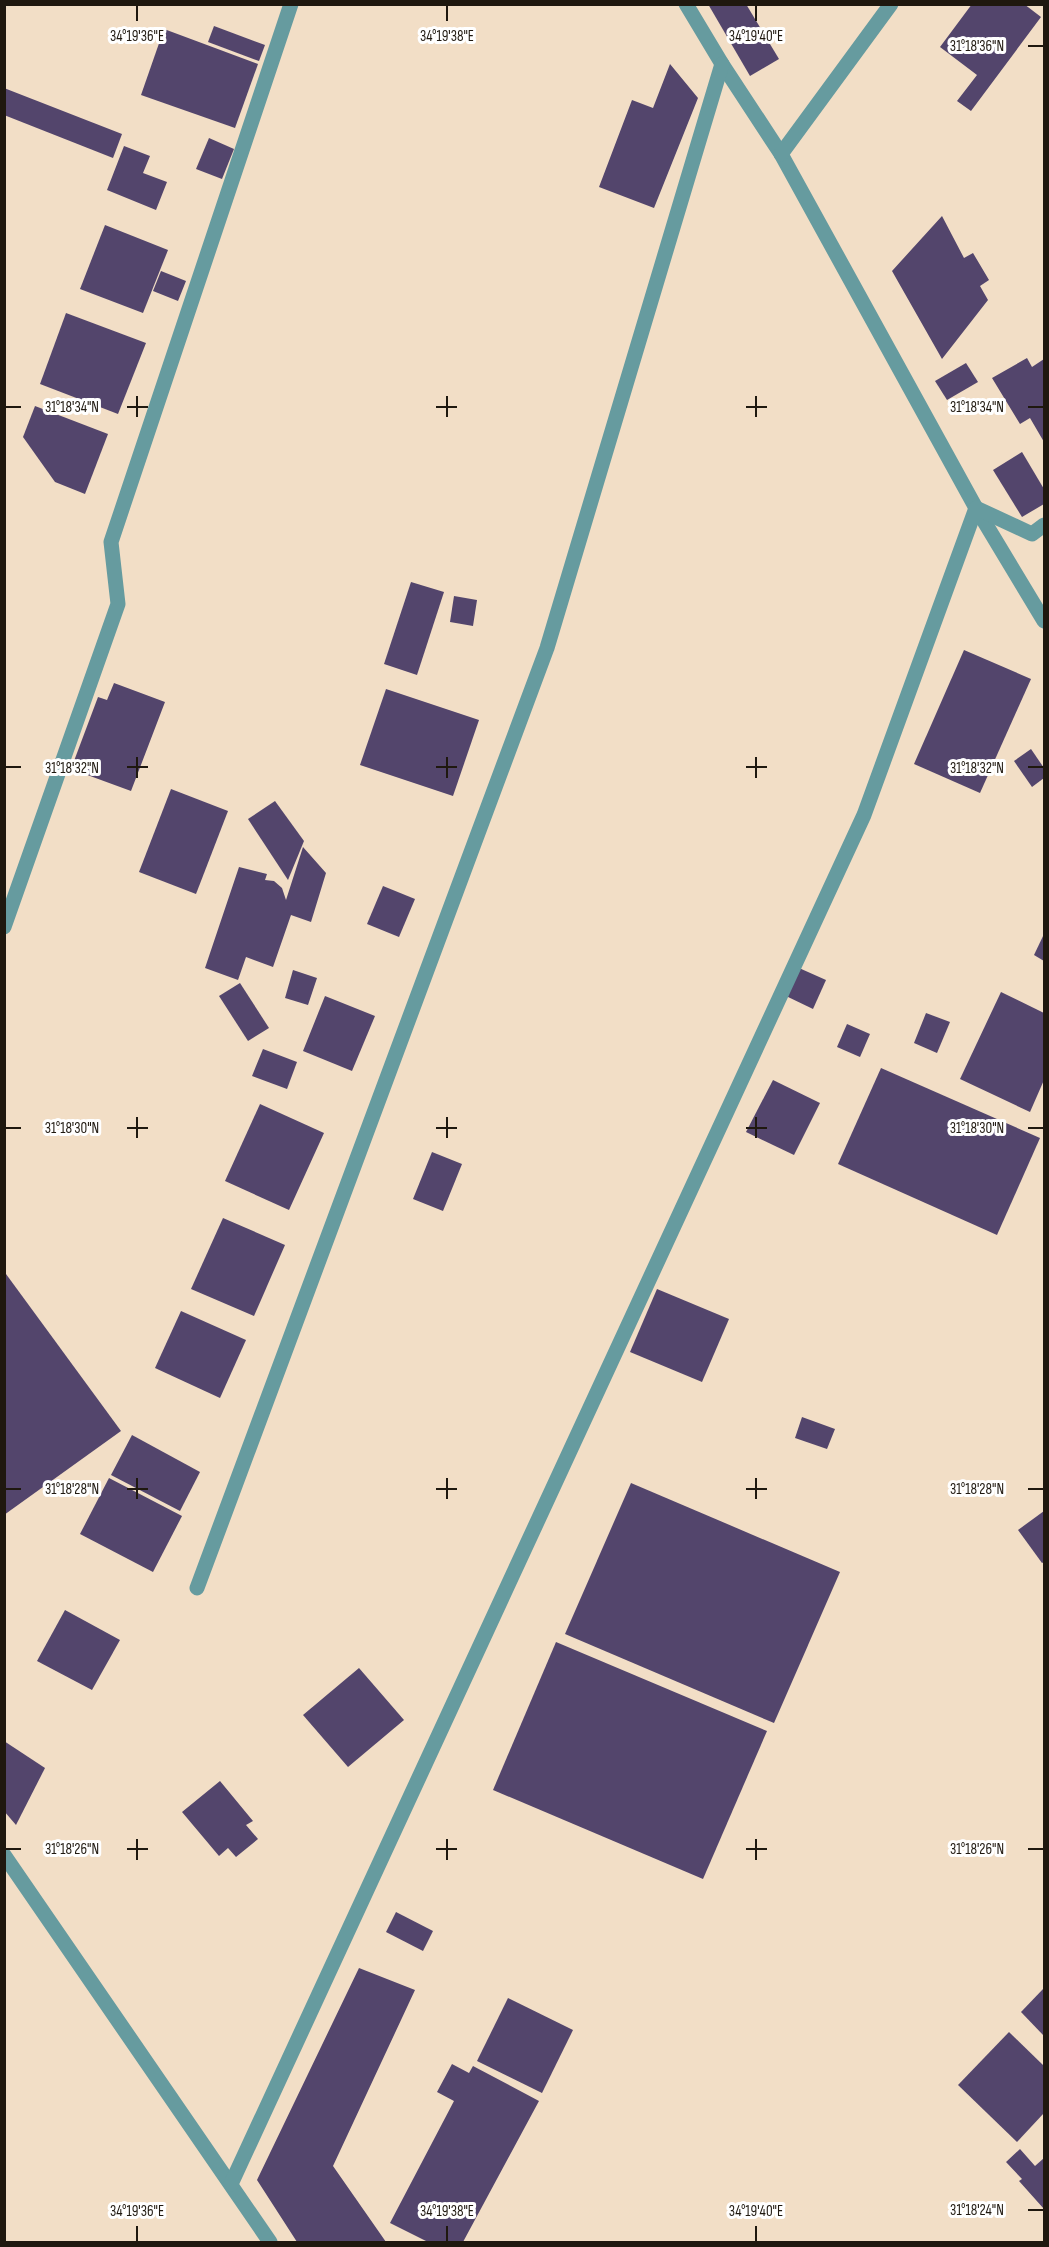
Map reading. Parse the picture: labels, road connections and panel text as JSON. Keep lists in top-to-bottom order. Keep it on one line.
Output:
{"coordinates":["34°19'36\"E","34°19'38\"E","34°19'40\"E","31°18'36\"N","31°18'34\"N","31°18'32\"N","31°18'30\"N","31°18'28\"N","31°18'26\"N","31°18'24\"N"]}
